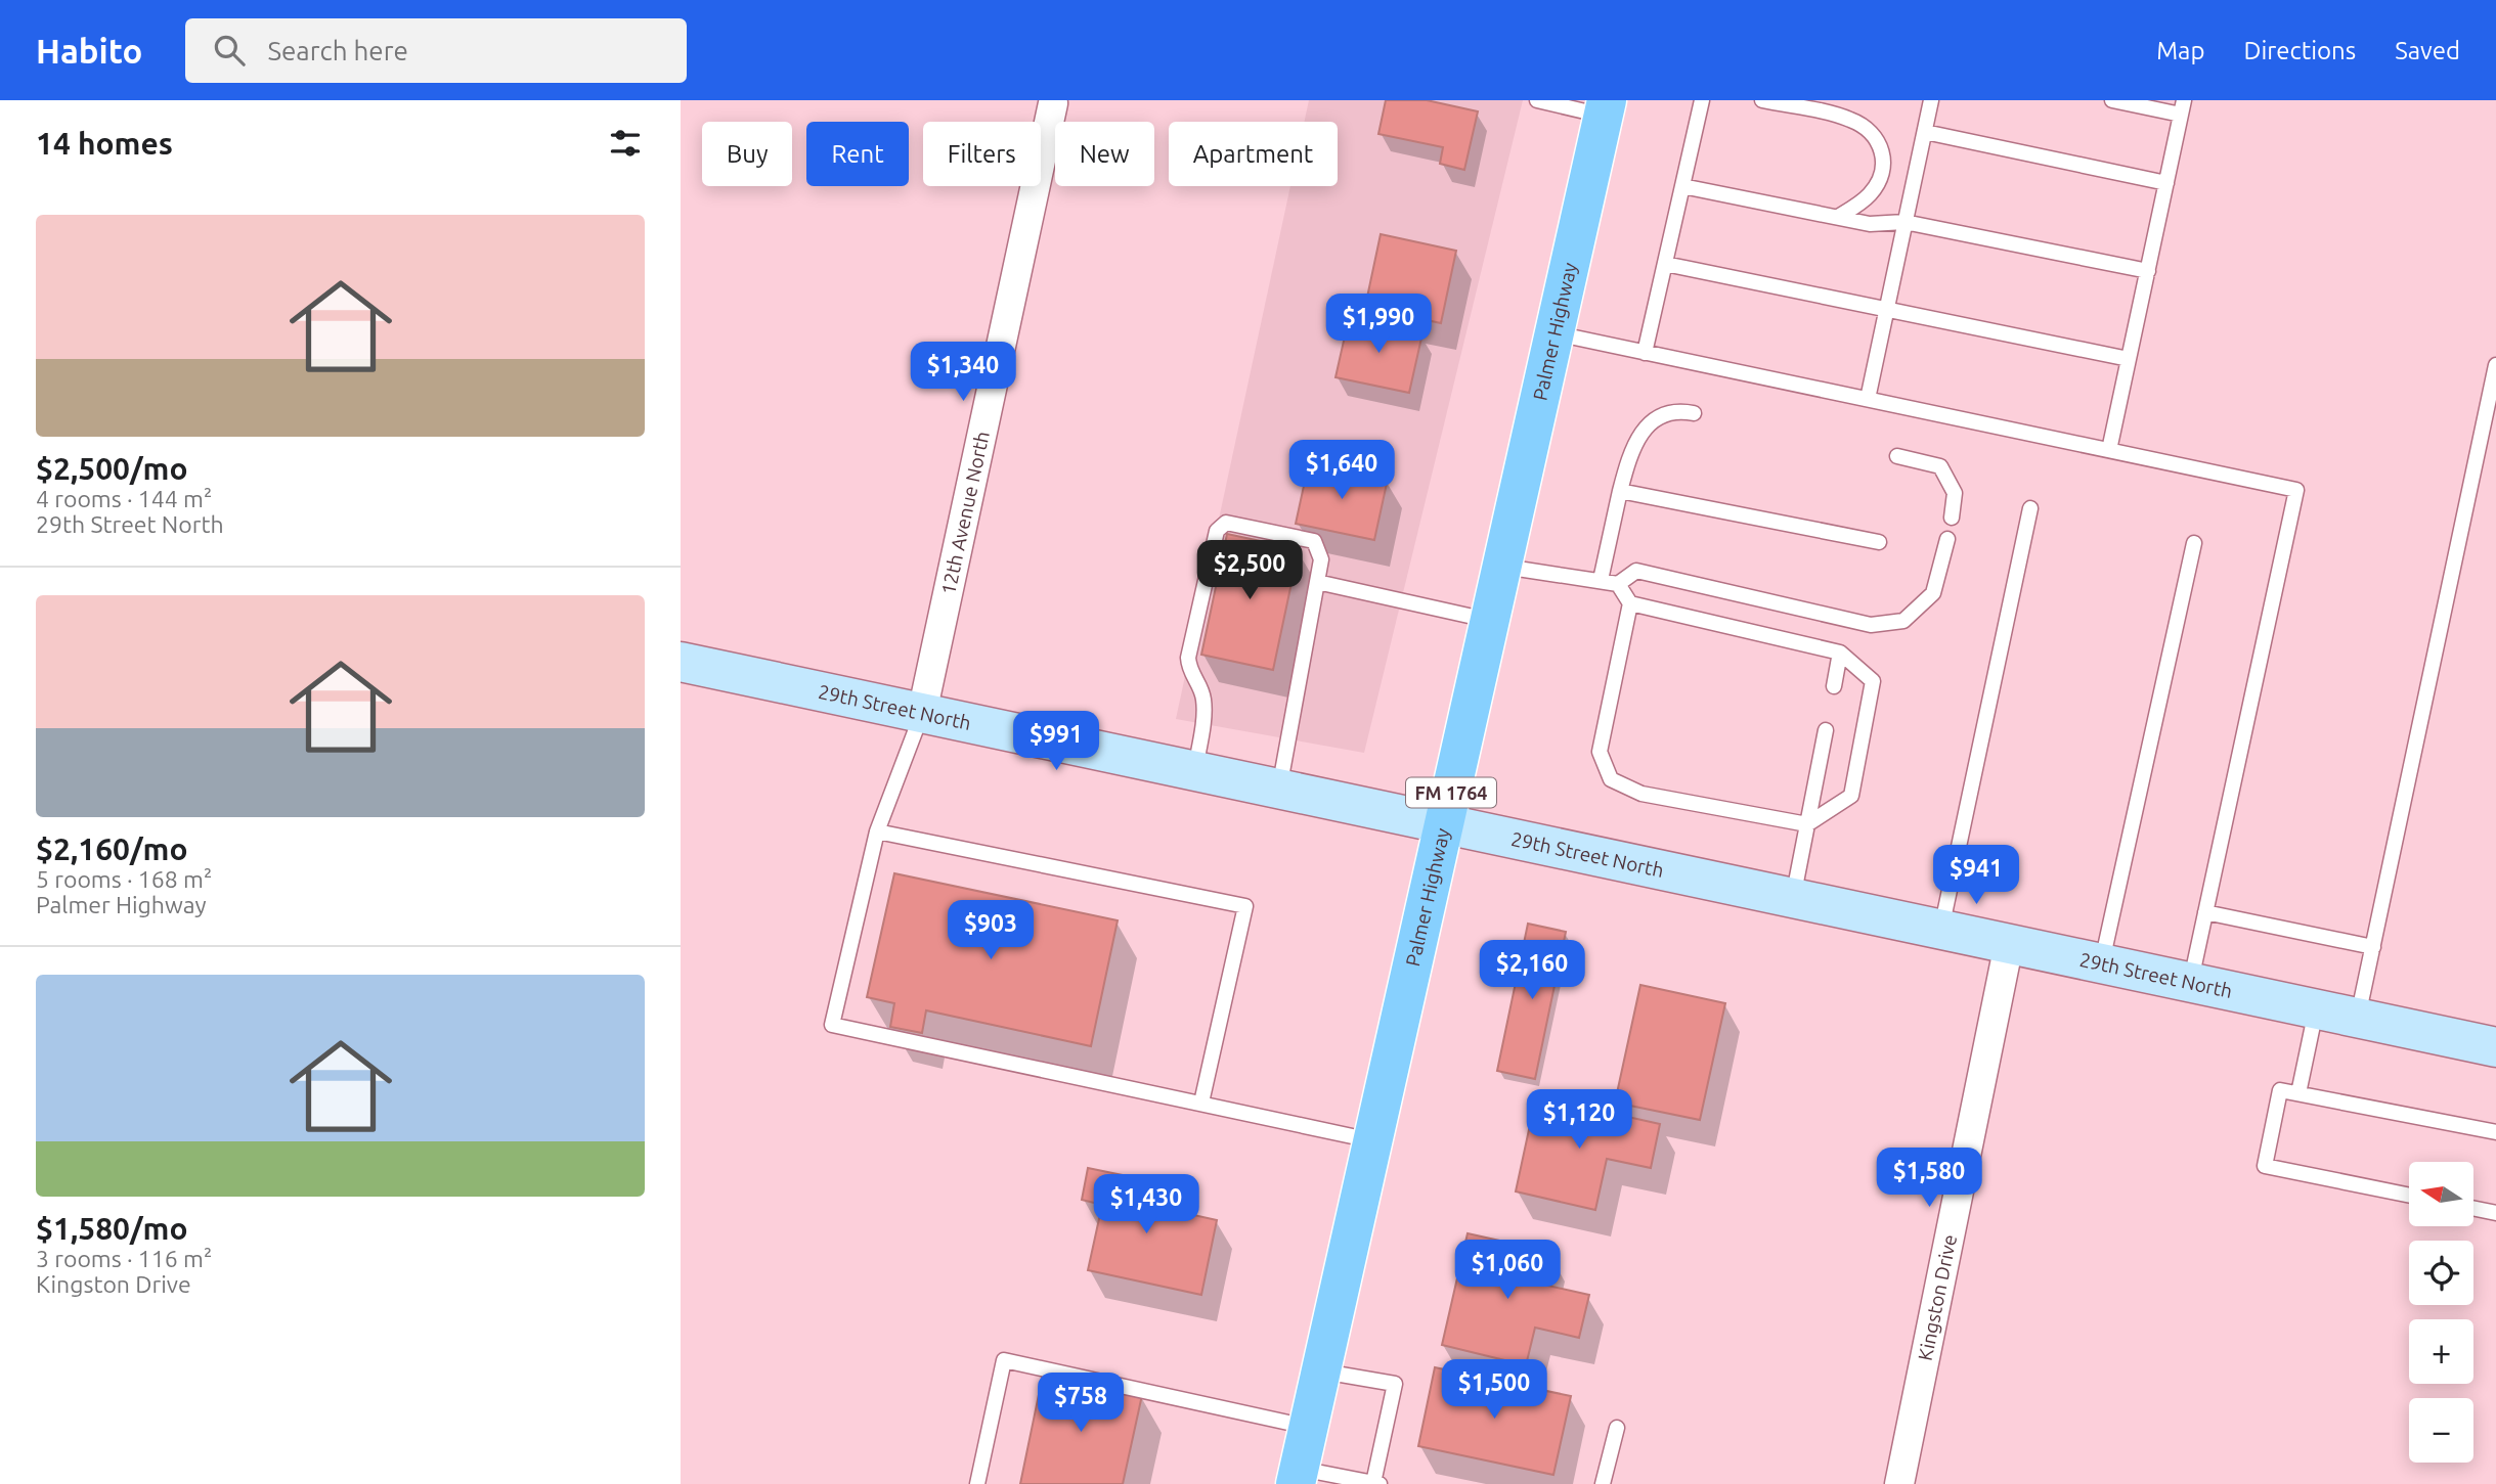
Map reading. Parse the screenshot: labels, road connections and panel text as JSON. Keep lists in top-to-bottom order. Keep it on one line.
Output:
{"streets":{"main road":["Palmer Highway","FM 1764"],"street":["12th Avenue North","29th Street North","Kingston Drive"]},"crossings":[["Palmer Highway","29th Street North"],["12th Avenue North","29th Street North"],["29th Street North","Kingston Drive"]],"north":"left","page":{"header":"Habito","search":"Search here","nav":["Map","Directions","Saved"],"heading":"14 homes","chip":["Buy","Rent","Filters","New","Apartment"],"list":[{"name":"$2,500/mo","note":"4 rooms · 144 m² · 29th Street North"},{"name":"$2,160/mo","note":"5 rooms · 168 m² · Palmer Highway"},{"name":"$1,580/mo","note":"3 rooms · 116 m² · Kingston Drive"}],"price":["$1,990","$1,340","$1,640","$2,500","$991","$941","$903","$2,160","$1,120","$1,580","$1,430","$1,060","$1,500","$758"],"map_buttons":["+","−"]}}
